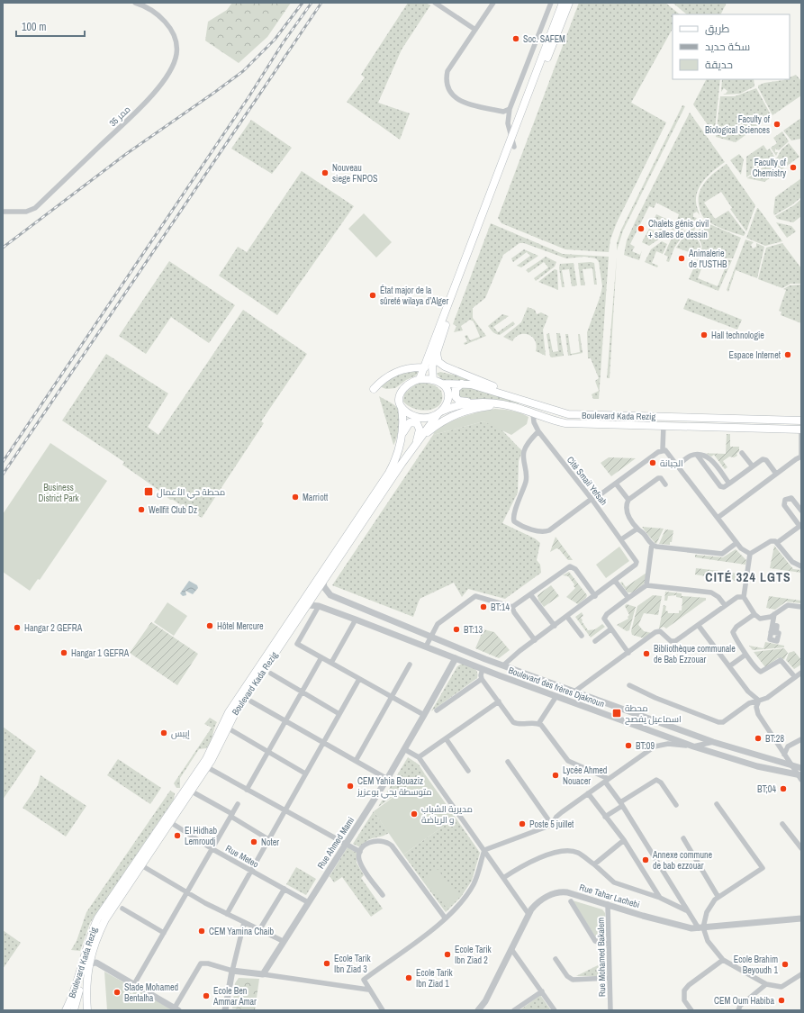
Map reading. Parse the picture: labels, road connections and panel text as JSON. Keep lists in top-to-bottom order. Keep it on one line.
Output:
{"streets":{"main road":["Boulevard Kada Rezig"],"street":["ممر 35","Cité Smail Yefsah","Boulevard des frères Djaknoun","Rue Ahmed Mami","Rue Meteo","Rue Tahar Lachebi","Rue Mohamed Bakalem"]},"crossings":[["Boulevard Kada Rezig","Cité Smail Yefsah"],["Boulevard Kada Rezig","Boulevard des frères Djaknoun"],["Boulevard Kada Rezig","Rue Meteo"],["Boulevard des frères Djaknoun","Rue Ahmed Mami"],["Rue Ahmed Mami","Rue Meteo"],["Rue Tahar Lachebi","Rue Mohamed Bakalem"]],"districts":["CITÉ 324 LGTS"],"parks":["Business District Park"],"places":{"other":["Soc. SAFEM","Faculty of Biological Sciences","Faculty of Chemistry","Nouveau siege FNPOS","Chalets génis civil + salles de dessin","Animalerie de l'USTHB","État major de la sûreté wilaya d’Alger","Hall technologie","Espace Internet","الجبانة","Marriott","Wellfit Club Dz","BT:14","Hôtel Mercure","Hangar 2 GEFRA","BT:13","Hangar 1 GEFRA","Bibliothèque communale de Bab Ezzouar","إيبس","BT:28","BT:09","Lycée Ahmed Nouacer","CEM Yahia Bouaziz متوسطة يحي بوعزيز","BT;04","مديرية الشباب و الرياضة","Poste 5 juillet","El Hidhab Lemroudj","Noter","Annexe commune de bab ezzouar","CEM Yamina Chaib","Ecole Tarik Ibn Ziad 2","Ecole Tarik Ibn Ziad 3","Ecole Brahim Beyoudh 1","Ecole Tarik Ibn Ziad 1","Stade Mohamed Bentalha","Ecole Ben Ammar Amar","CEM Oum Habiba"],"transit":["محطة حي الأعمال","محطة اسماعيل يفصح"]},"legend":["طريق","سكة حديد","حديقة"],"scale_bar":"100 m"}
